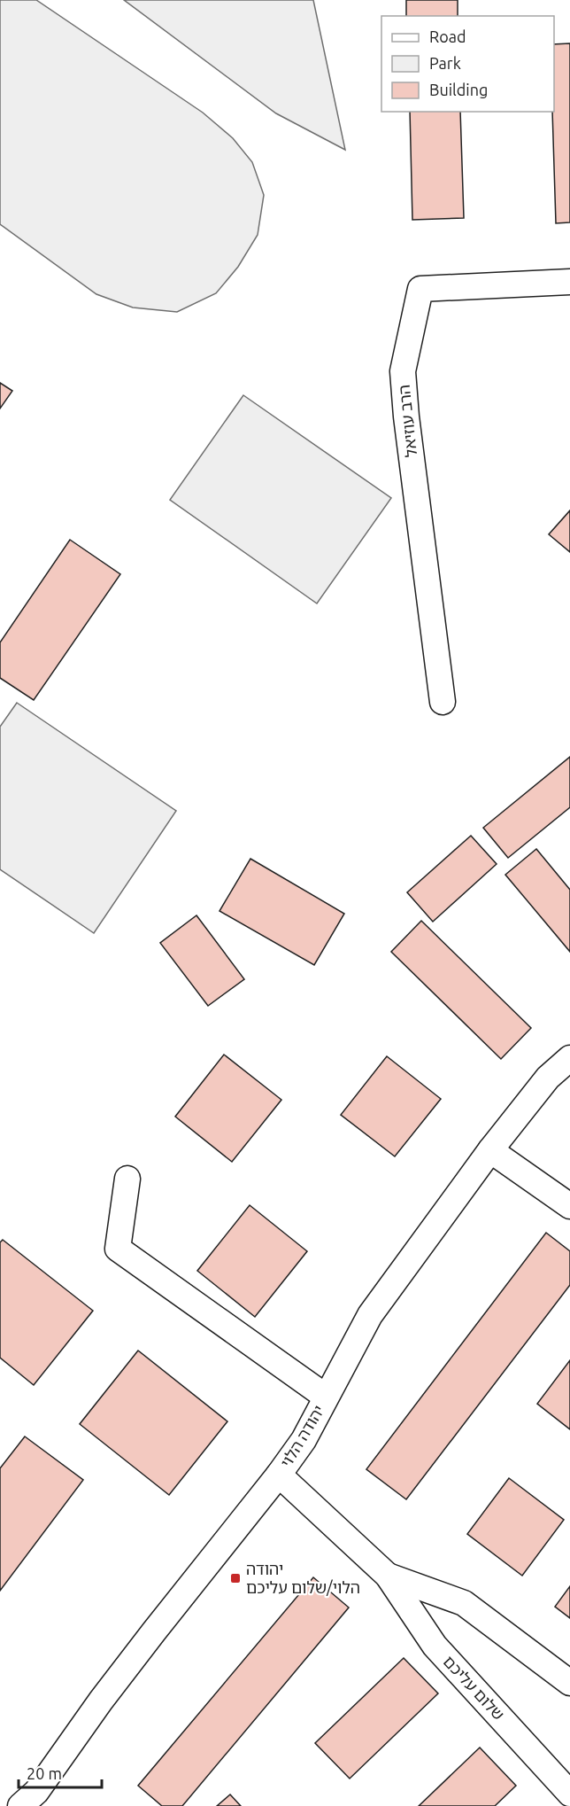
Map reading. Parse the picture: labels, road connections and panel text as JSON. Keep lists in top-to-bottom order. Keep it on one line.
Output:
{"streets":{"street":["הרב עוזיאל","יהודה הלוי","שלום עליכם"]},"crossings":[["יהודה הלוי","שלום עליכם"]],"places":{"transit":["יהודה הלוי/שלום עליכם"]},"legend":["Road","Park","Building"],"scale_bar":"20 m"}
